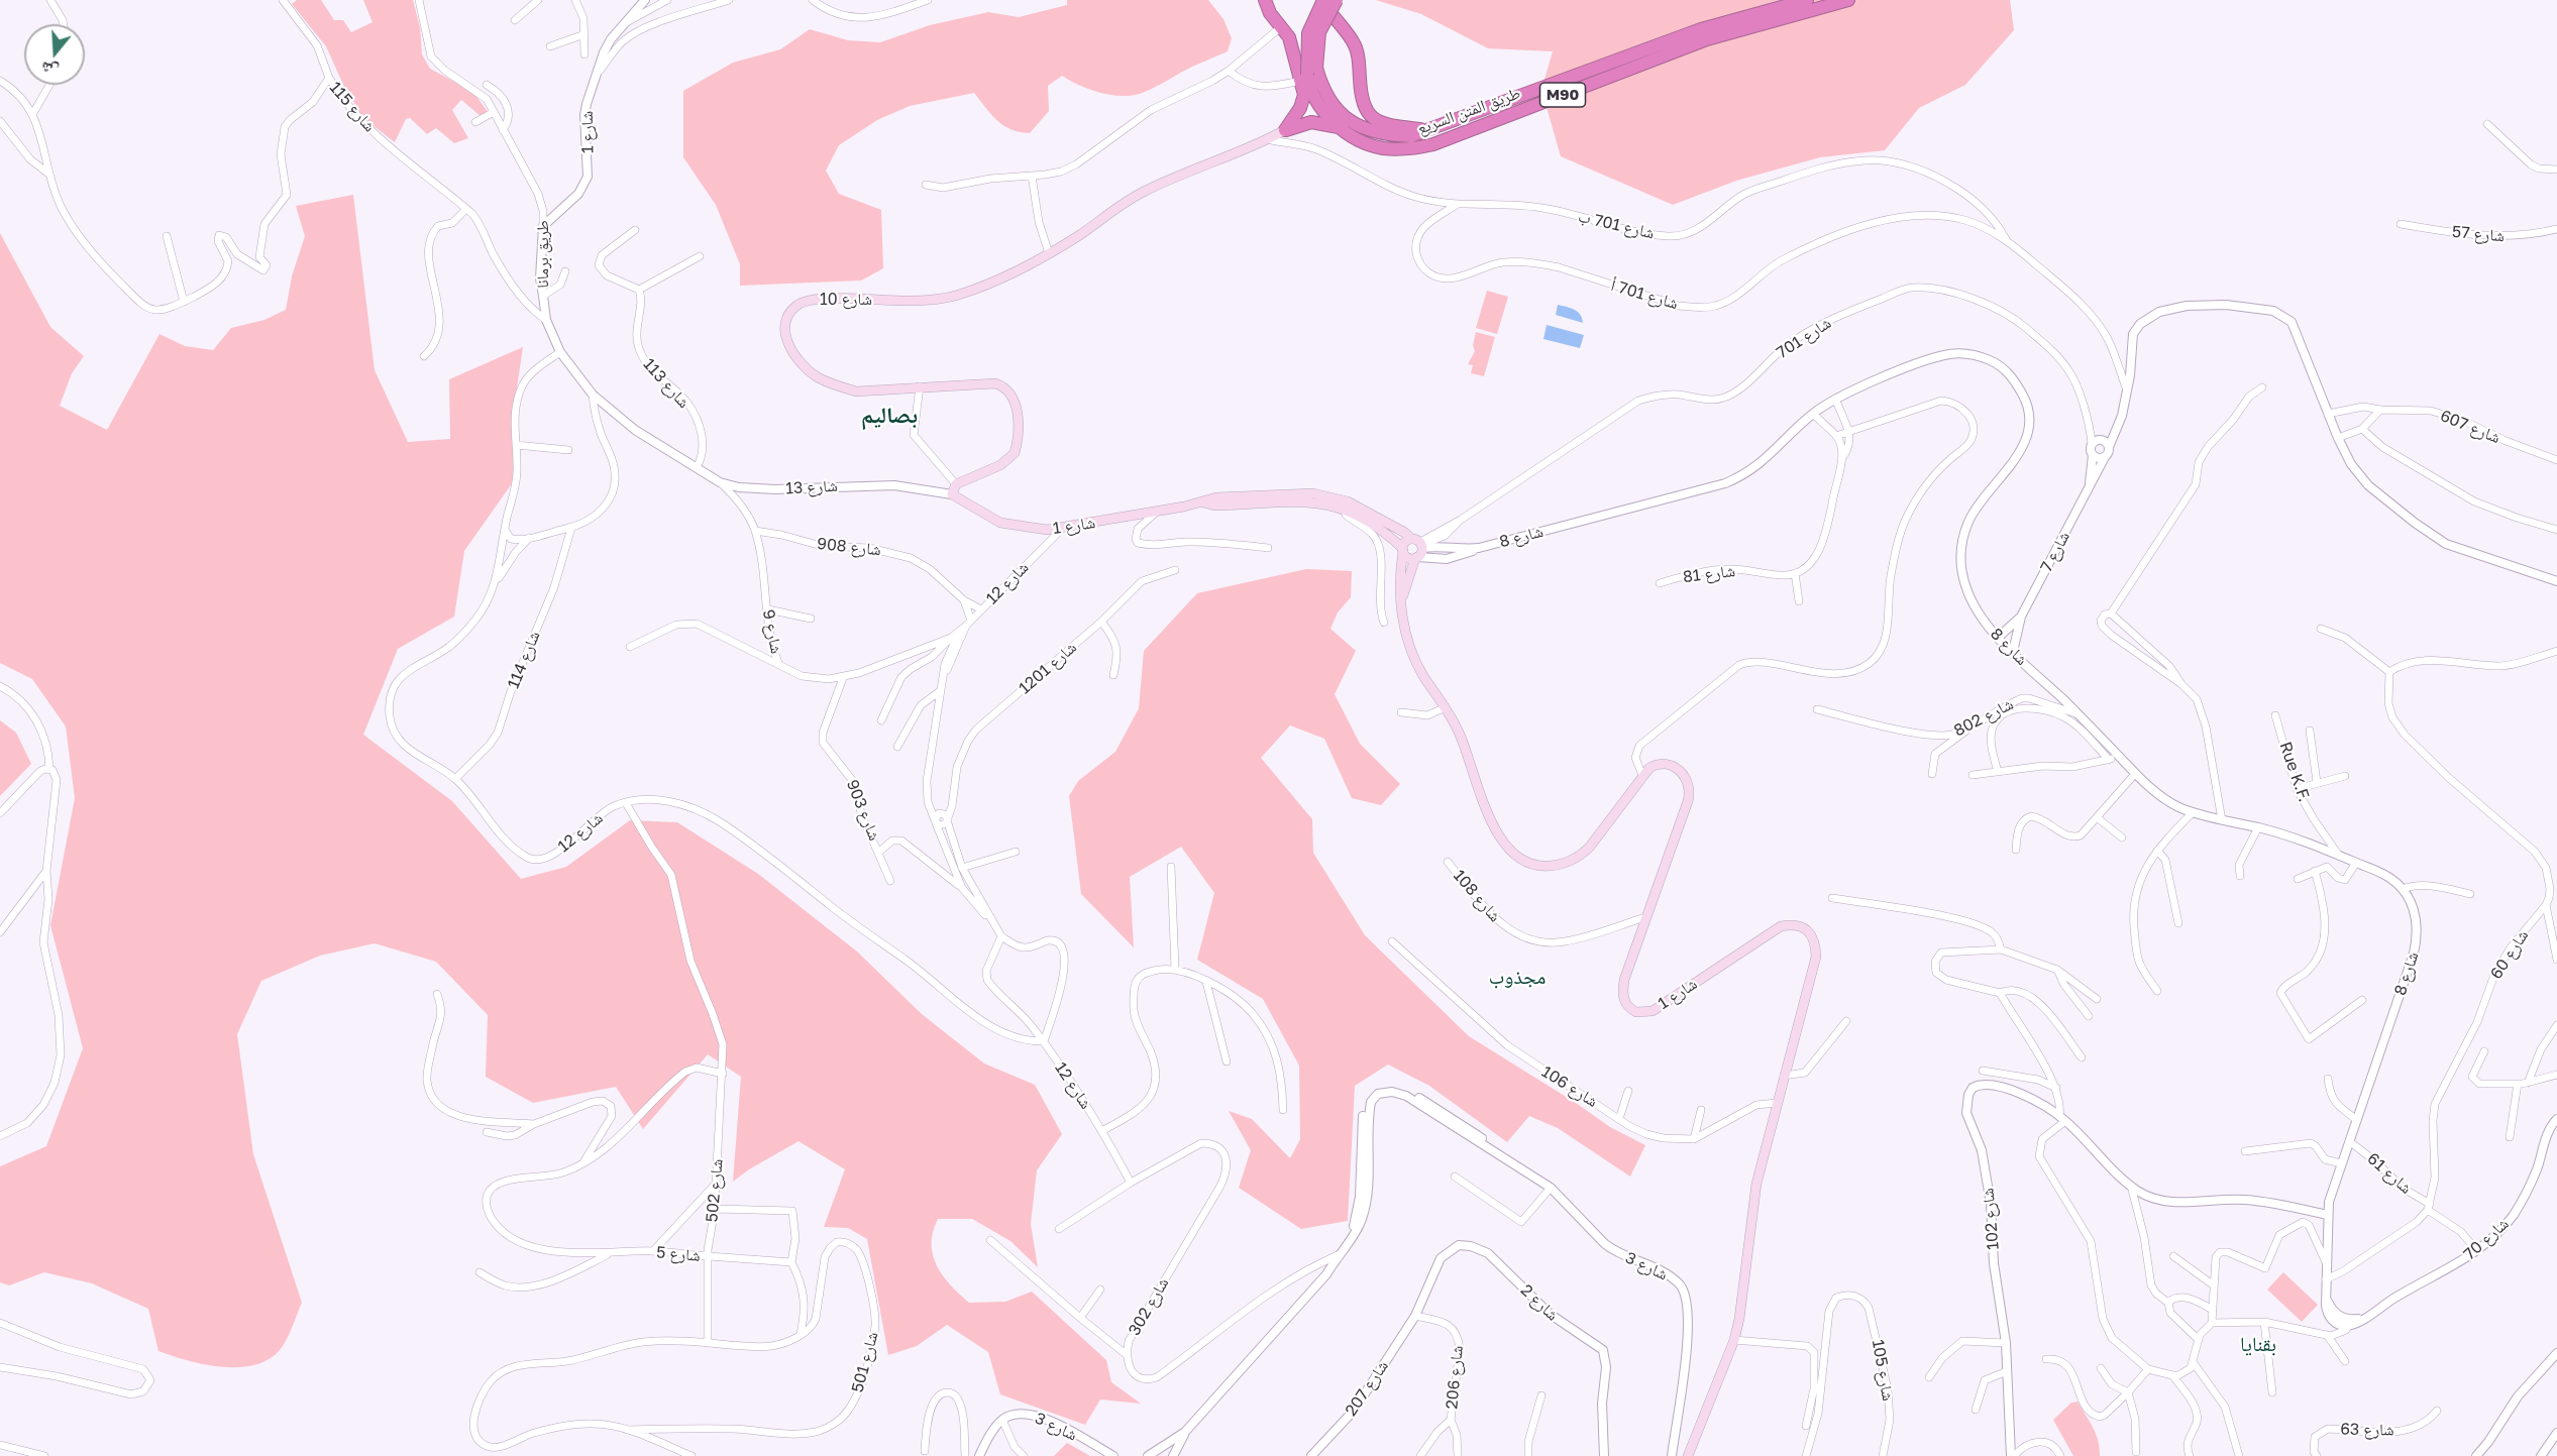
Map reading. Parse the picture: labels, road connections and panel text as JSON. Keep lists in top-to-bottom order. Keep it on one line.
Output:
{"streets":{"highway":["M90","طريق المتن السريع"],"main road":["شارع 1","شارع 10"],"street":["شارع 115","شارع 701 ب","شارع 57","طريق برمانا","شارع 701 أ","شارع 701","شارع 113","شارع 607","شارع 13","شارع 8","شارع 908","شارع 7","شارع 81","شارع 12","شارع 9","شارع 114","شارع 1201","شارع 802","Rue K.F.","شارع 903","شارع 108","شارع 60","شارع 106","شارع 61","شارع 502","شارع 102","شارع 70","شارع 5","شارع 3","شارع 2","شارع 302","شارع 501","شارع 105","شارع 206","شارع 207","شارع 63"]},"crossings":[["شارع 115","طريق برمانا"],["شارع 1","طريق برمانا"],["شارع 1","شارع 701"],["شارع 1","شارع 13"],["شارع 1","شارع 8"],["شارع 1","شارع 12"],["شارع 1","شارع 108"],["شارع 701 ب","شارع 701 أ"],["شارع 701 ب","شارع 10"],["طريق برمانا","شارع 13"],["طريق برمانا","شارع 12"],["شارع 701","شارع 8"],["شارع 701","شارع 7"],["شارع 113","شارع 13"],["شارع 13","شارع 9"],["شارع 8","شارع 802"],["شارع 8","Rue K.F."],["شارع 8","شارع 61"],["شارع 8","شارع 102"],["شارع 8","شارع 70"],["شارع 908","شارع 12"],["شارع 908","شارع 9"],["شارع 12","شارع 9"],["شارع 12","شارع 114"],["شارع 12","شارع 1201"],["شارع 12","شارع 903"],["شارع 12","شارع 302"],["شارع 9","شارع 903"],["شارع 60","شارع 61"],["شارع 61","شارع 70"],["شارع 502","شارع 5"],["شارع 3","شارع 302"],["شارع 2","شارع 206"],["شارع 2","شارع 207"],["شارع 206","شارع 207"]],"districts":["بصاليم","مجذوب","بقنايا"],"north":"bottom"}
